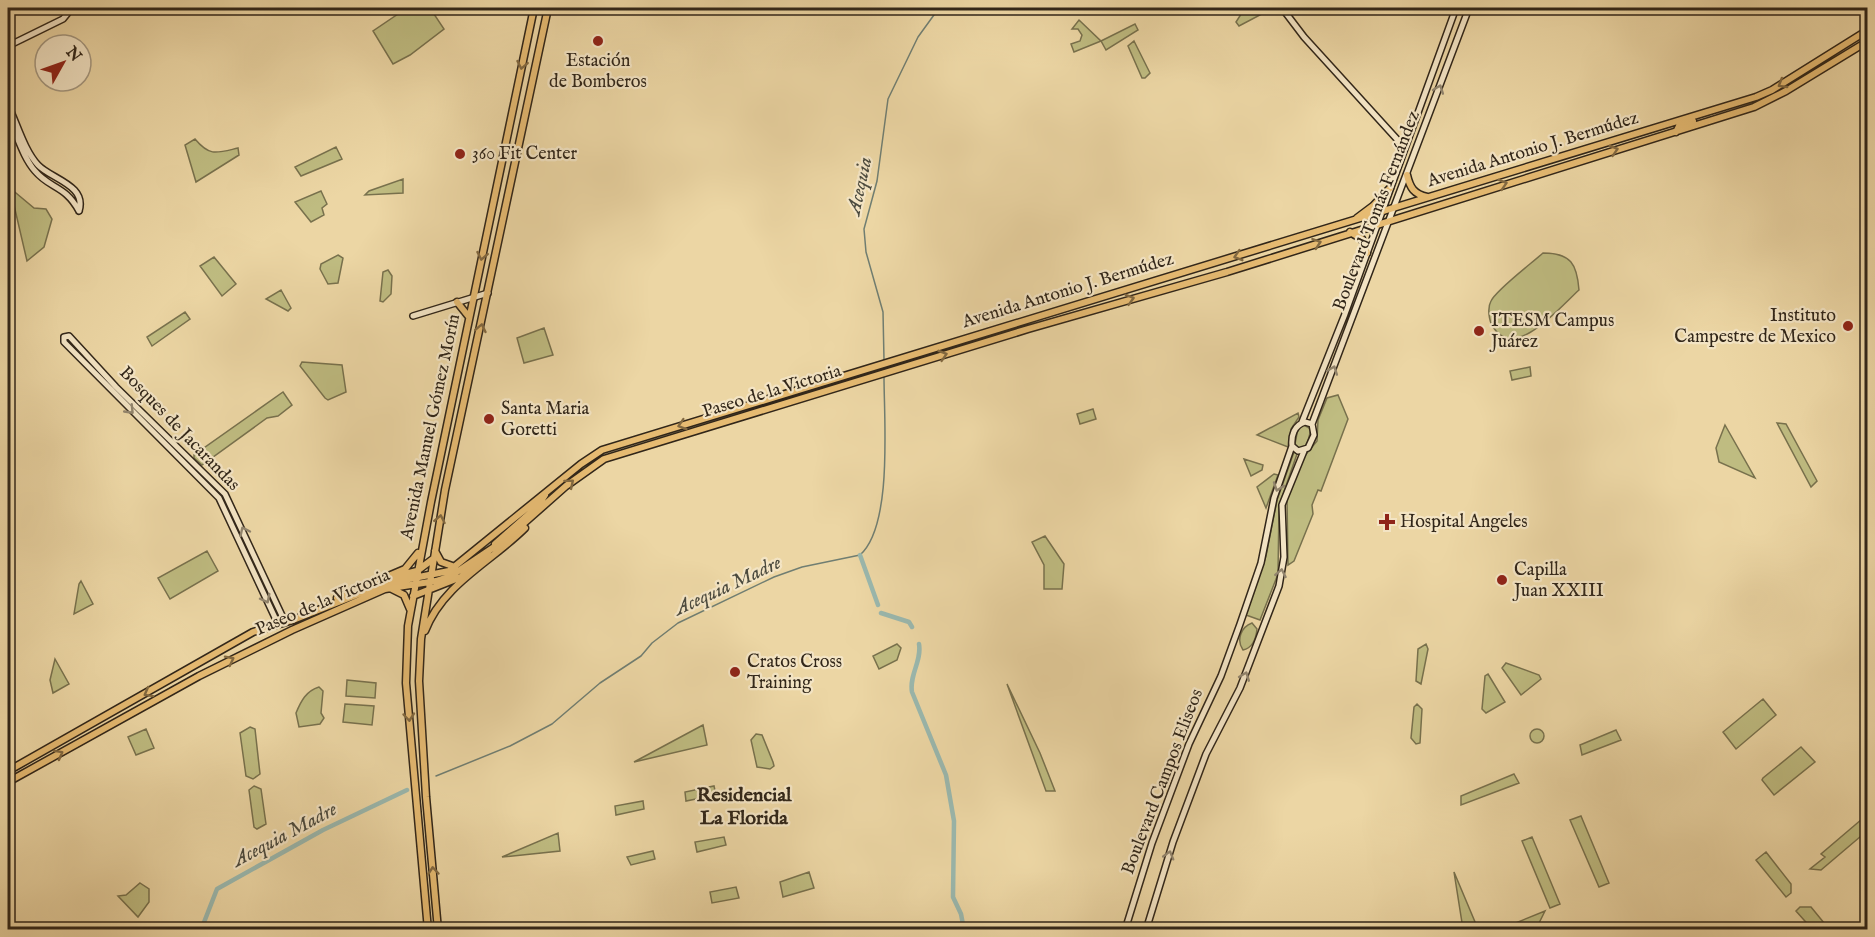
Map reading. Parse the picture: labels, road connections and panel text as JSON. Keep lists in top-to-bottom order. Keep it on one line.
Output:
{"streets":{"main road":["Avenida Antonio J. Bermúdez","Boulevard Tomás Fernández","Paseo de la Victoria","Avenida Manuel Gómez Morín","Bosques de Jacarandas","Boulevard Campos Eliseos"]},"crossings":[["Avenida Antonio J. Bermúdez","Boulevard Tomás Fernández"],["Avenida Antonio J. Bermúdez","Paseo de la Victoria"],["Avenida Antonio J. Bermúdez","Avenida Manuel Gómez Morín"],["Boulevard Tomás Fernández","Boulevard Campos Eliseos"],["Paseo de la Victoria","Avenida Manuel Gómez Morín"],["Paseo de la Victoria","Bosques de Jacarandas"]],"districts":["Residencial La Florida"],"water":["Acequia","Acequia Madre"],"places":{"other":["Estación de Bomberos","360 Fit Center","Instituto Campestre de Mexico","ITESM Campus Juárez","Santa Maria Goretti","Capilla Juan XXIII","Cratos Cross Training"],"health":["Hospital Angeles"]},"north":"top right"}
